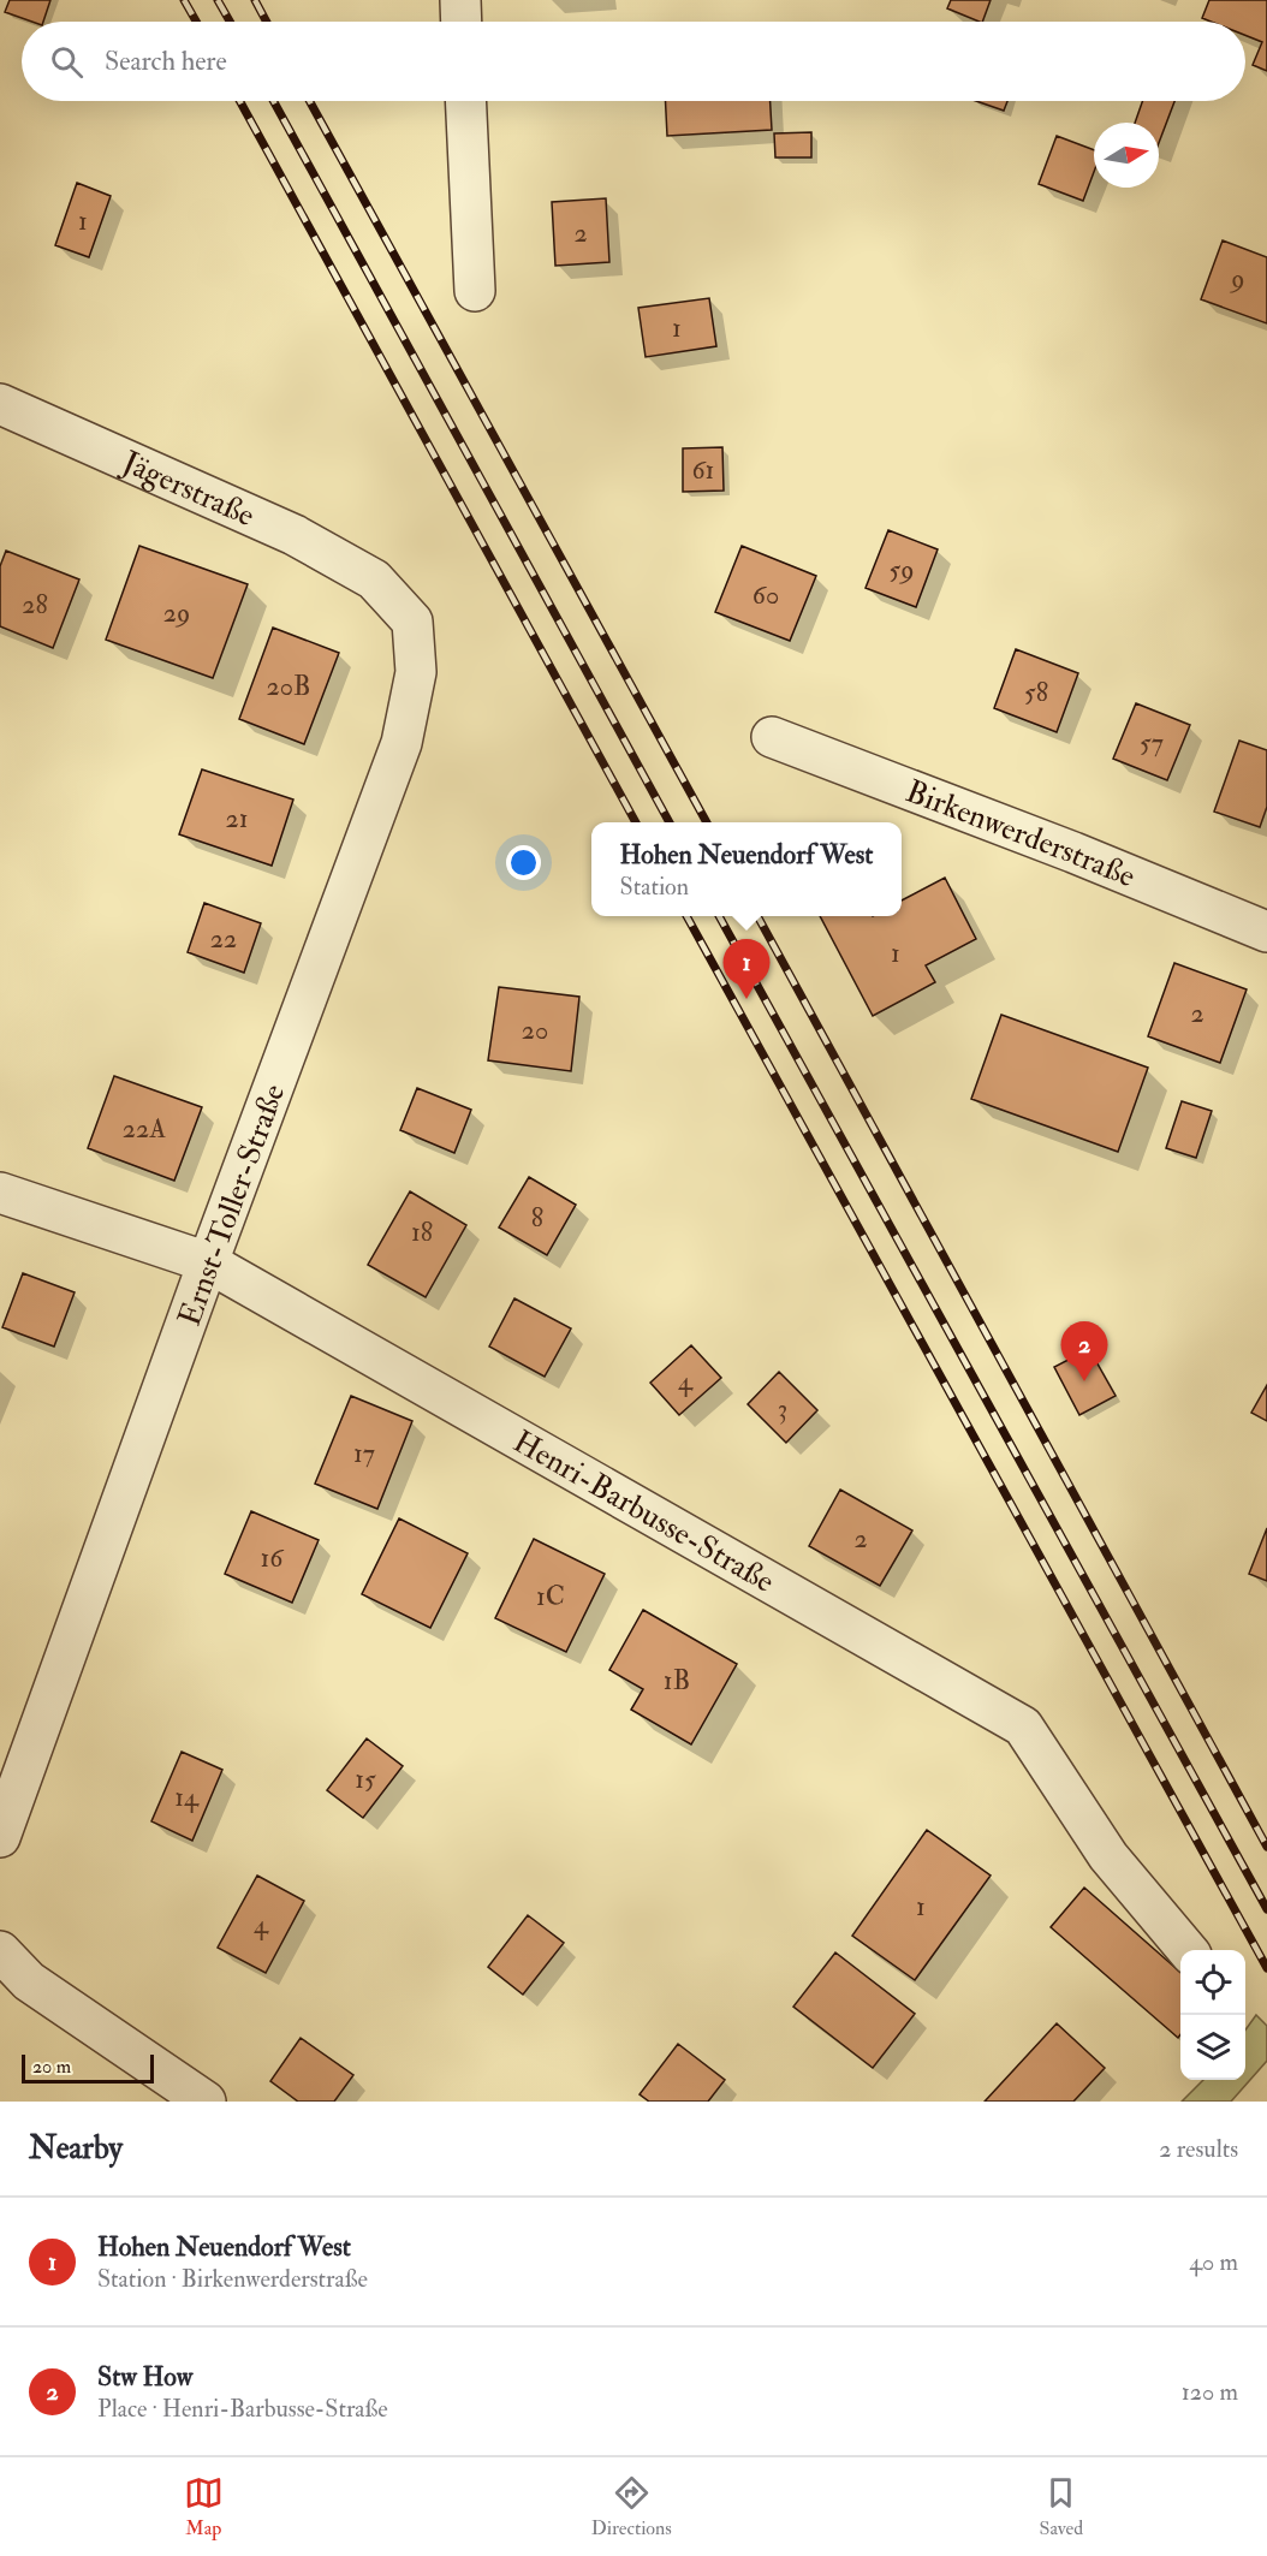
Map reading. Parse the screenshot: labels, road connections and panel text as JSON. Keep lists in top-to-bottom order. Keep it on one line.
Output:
{"streets":{"street":["Jägerstraße","Birkenwerderstraße","Ernst-Toller-Straße","Henri-Barbusse-Straße"]},"crossings":[["Jägerstraße","Ernst-Toller-Straße"],["Ernst-Toller-Straße","Henri-Barbusse-Straße"]],"house_numbers":["1","2","9","1","61","59","60","28","29","20B","58","57","21","22","1","2","20","22A","8","18","4","3","17","2","16","1C","1B","15","14","1","4"],"scale_bar":"20 m","north":"right","page":{"search":"Search here","popup":["Hohen Neuendorf West","Station"],"pins":["1","2"],"scale":"20 m","heading":["Nearby","2 results"],"list":[{"mark":"1","name":"Hohen Neuendorf West","note":"Station · Birkenwerderstraße","value":"40 m"},{"mark":"2","name":"Stw How","note":"Place · Henri-Barbusse-Straße","value":"120 m"}],"nav":["Map","Directions","Saved"]}}
